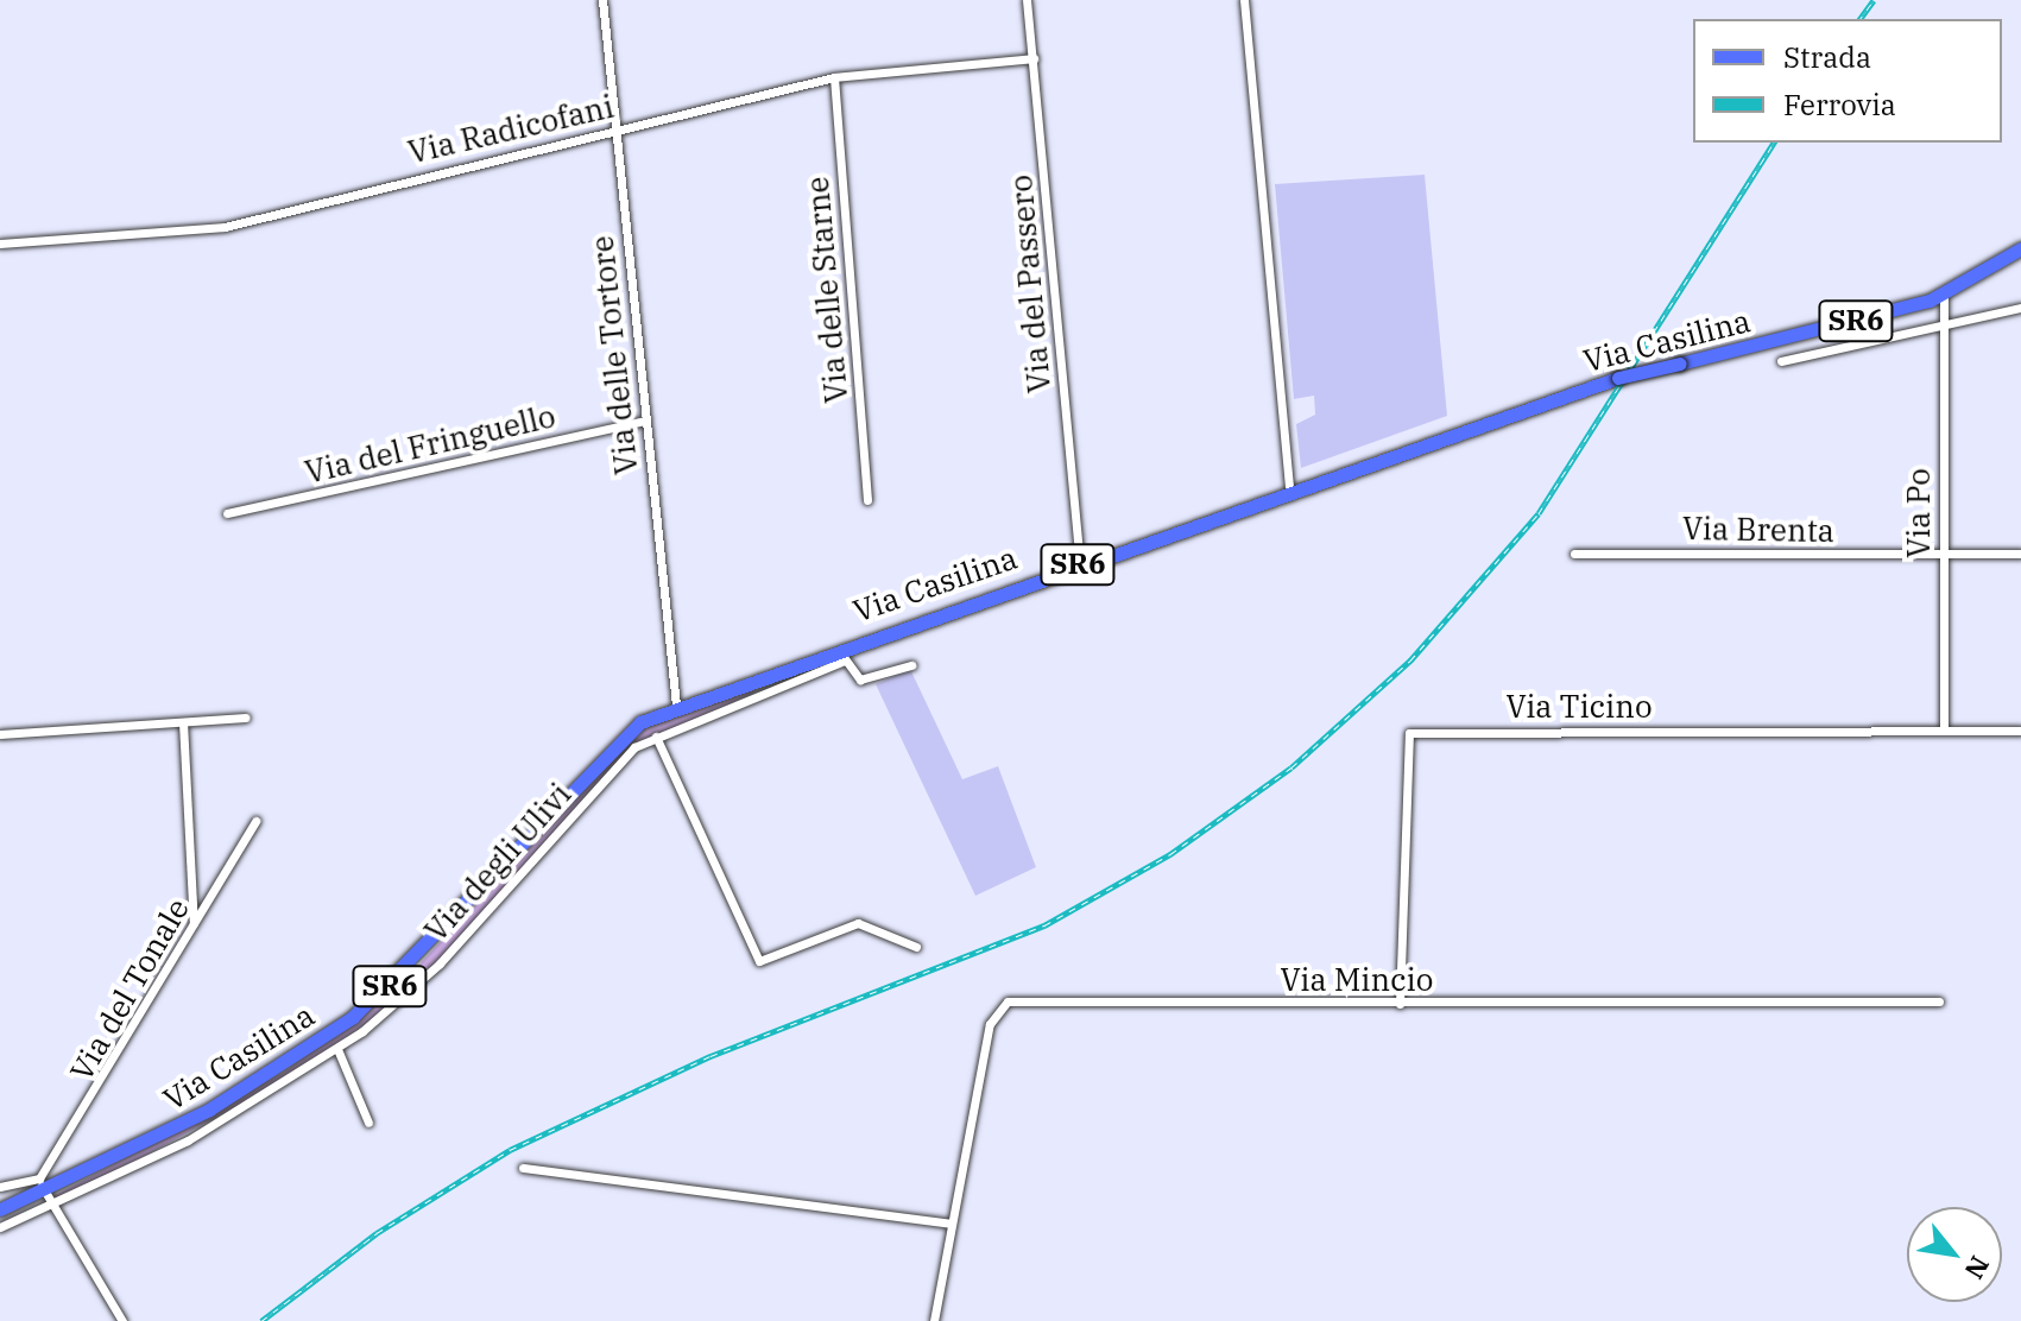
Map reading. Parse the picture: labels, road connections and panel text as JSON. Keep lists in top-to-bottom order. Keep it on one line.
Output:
{"streets":{"main road":["SR6","Via Casilina"],"street":["Via Radicofani","Via del Passero","Via delle Starne","Via delle Tortore","Via del Fringuello","Via Po","Via Brenta","Via Ticino","Via degli Ulivi","Via Mincio","Via del Tonale"]},"crossings":[["Via Radicofani","Via del Passero"],["Via Radicofani","Via delle Starne"],["Via Radicofani","Via delle Tortore"],["Via del Passero","Via Casilina"],["Via Casilina","Via delle Tortore"],["Via Casilina","Via Po"],["Via Casilina","Via del Tonale"],["Via delle Tortore","Via del Fringuello"],["Via Po","Via Brenta"],["Via Po","Via Ticino"],["Via Ticino","Via Mincio"]],"legend":["Strada","Ferrovia"],"north":"bottom right"}
